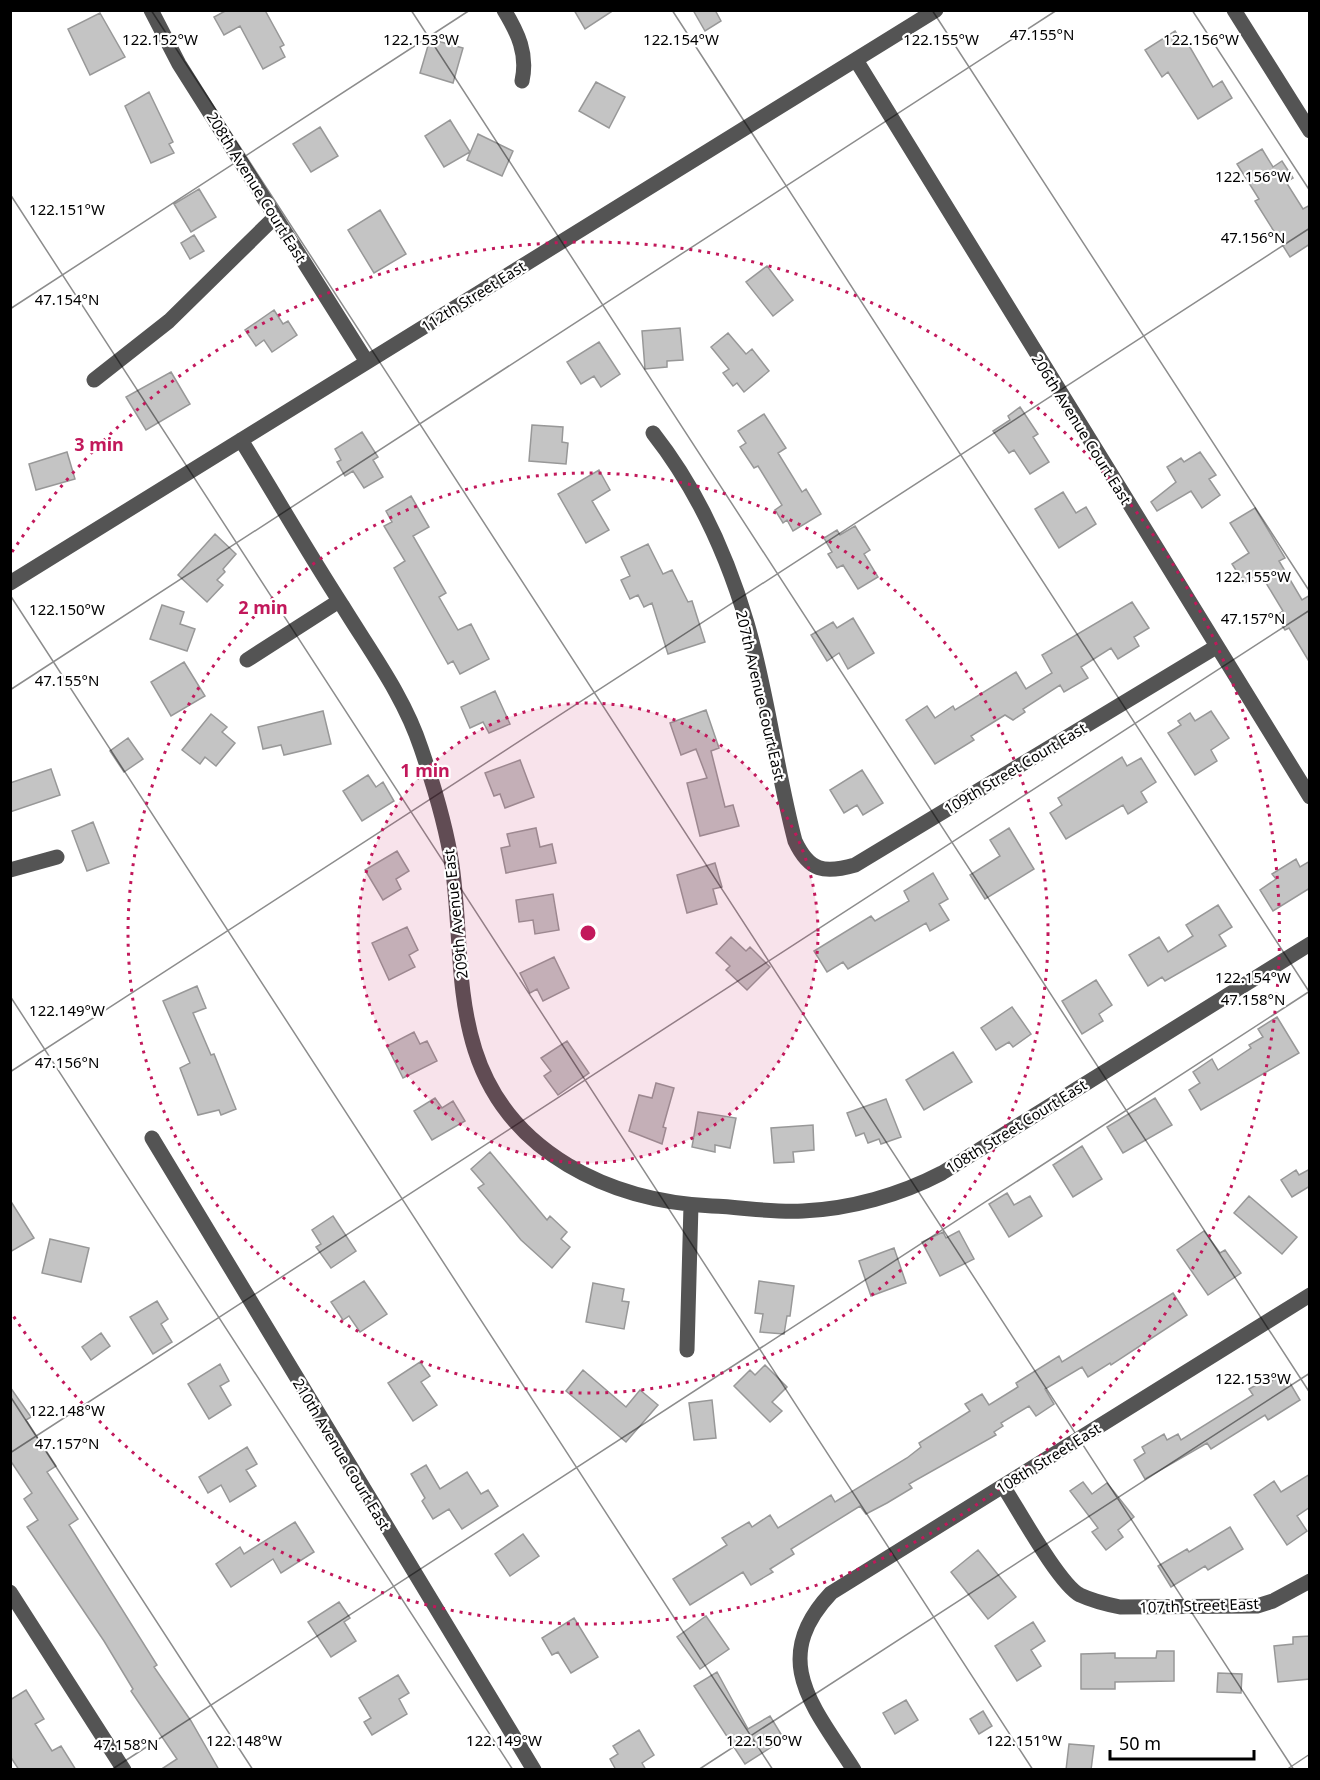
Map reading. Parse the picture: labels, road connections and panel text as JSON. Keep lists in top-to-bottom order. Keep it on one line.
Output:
{"streets":{"street":["208th Avenue Court East","112th Street East","206th Avenue Court East","207th Avenue Court East","109th Street Court East","209th Avenue East","108th Street Court East","210th Avenue Court East","108th Street East","107th Street East"]},"crossings":[["208th Avenue Court East","112th Street East"],["112th Street East","206th Avenue Court East"],["112th Street East","209th Avenue East"],["206th Avenue Court East","109th Street Court East"],["207th Avenue Court East","109th Street Court East"],["209th Avenue East","108th Street Court East"],["108th Street East","107th Street East"]],"scale_bar":"50 m","coordinates":["47.155°N","122.152°W","122.154°W","122.155°W","122.156°W","122.153°W","122.151°W","47.156°N","47.154°N","122.150°W","47.157°N","47.158°N","122.149°W","122.148°W"],"rings":["3 min","2 min","1 min"]}
